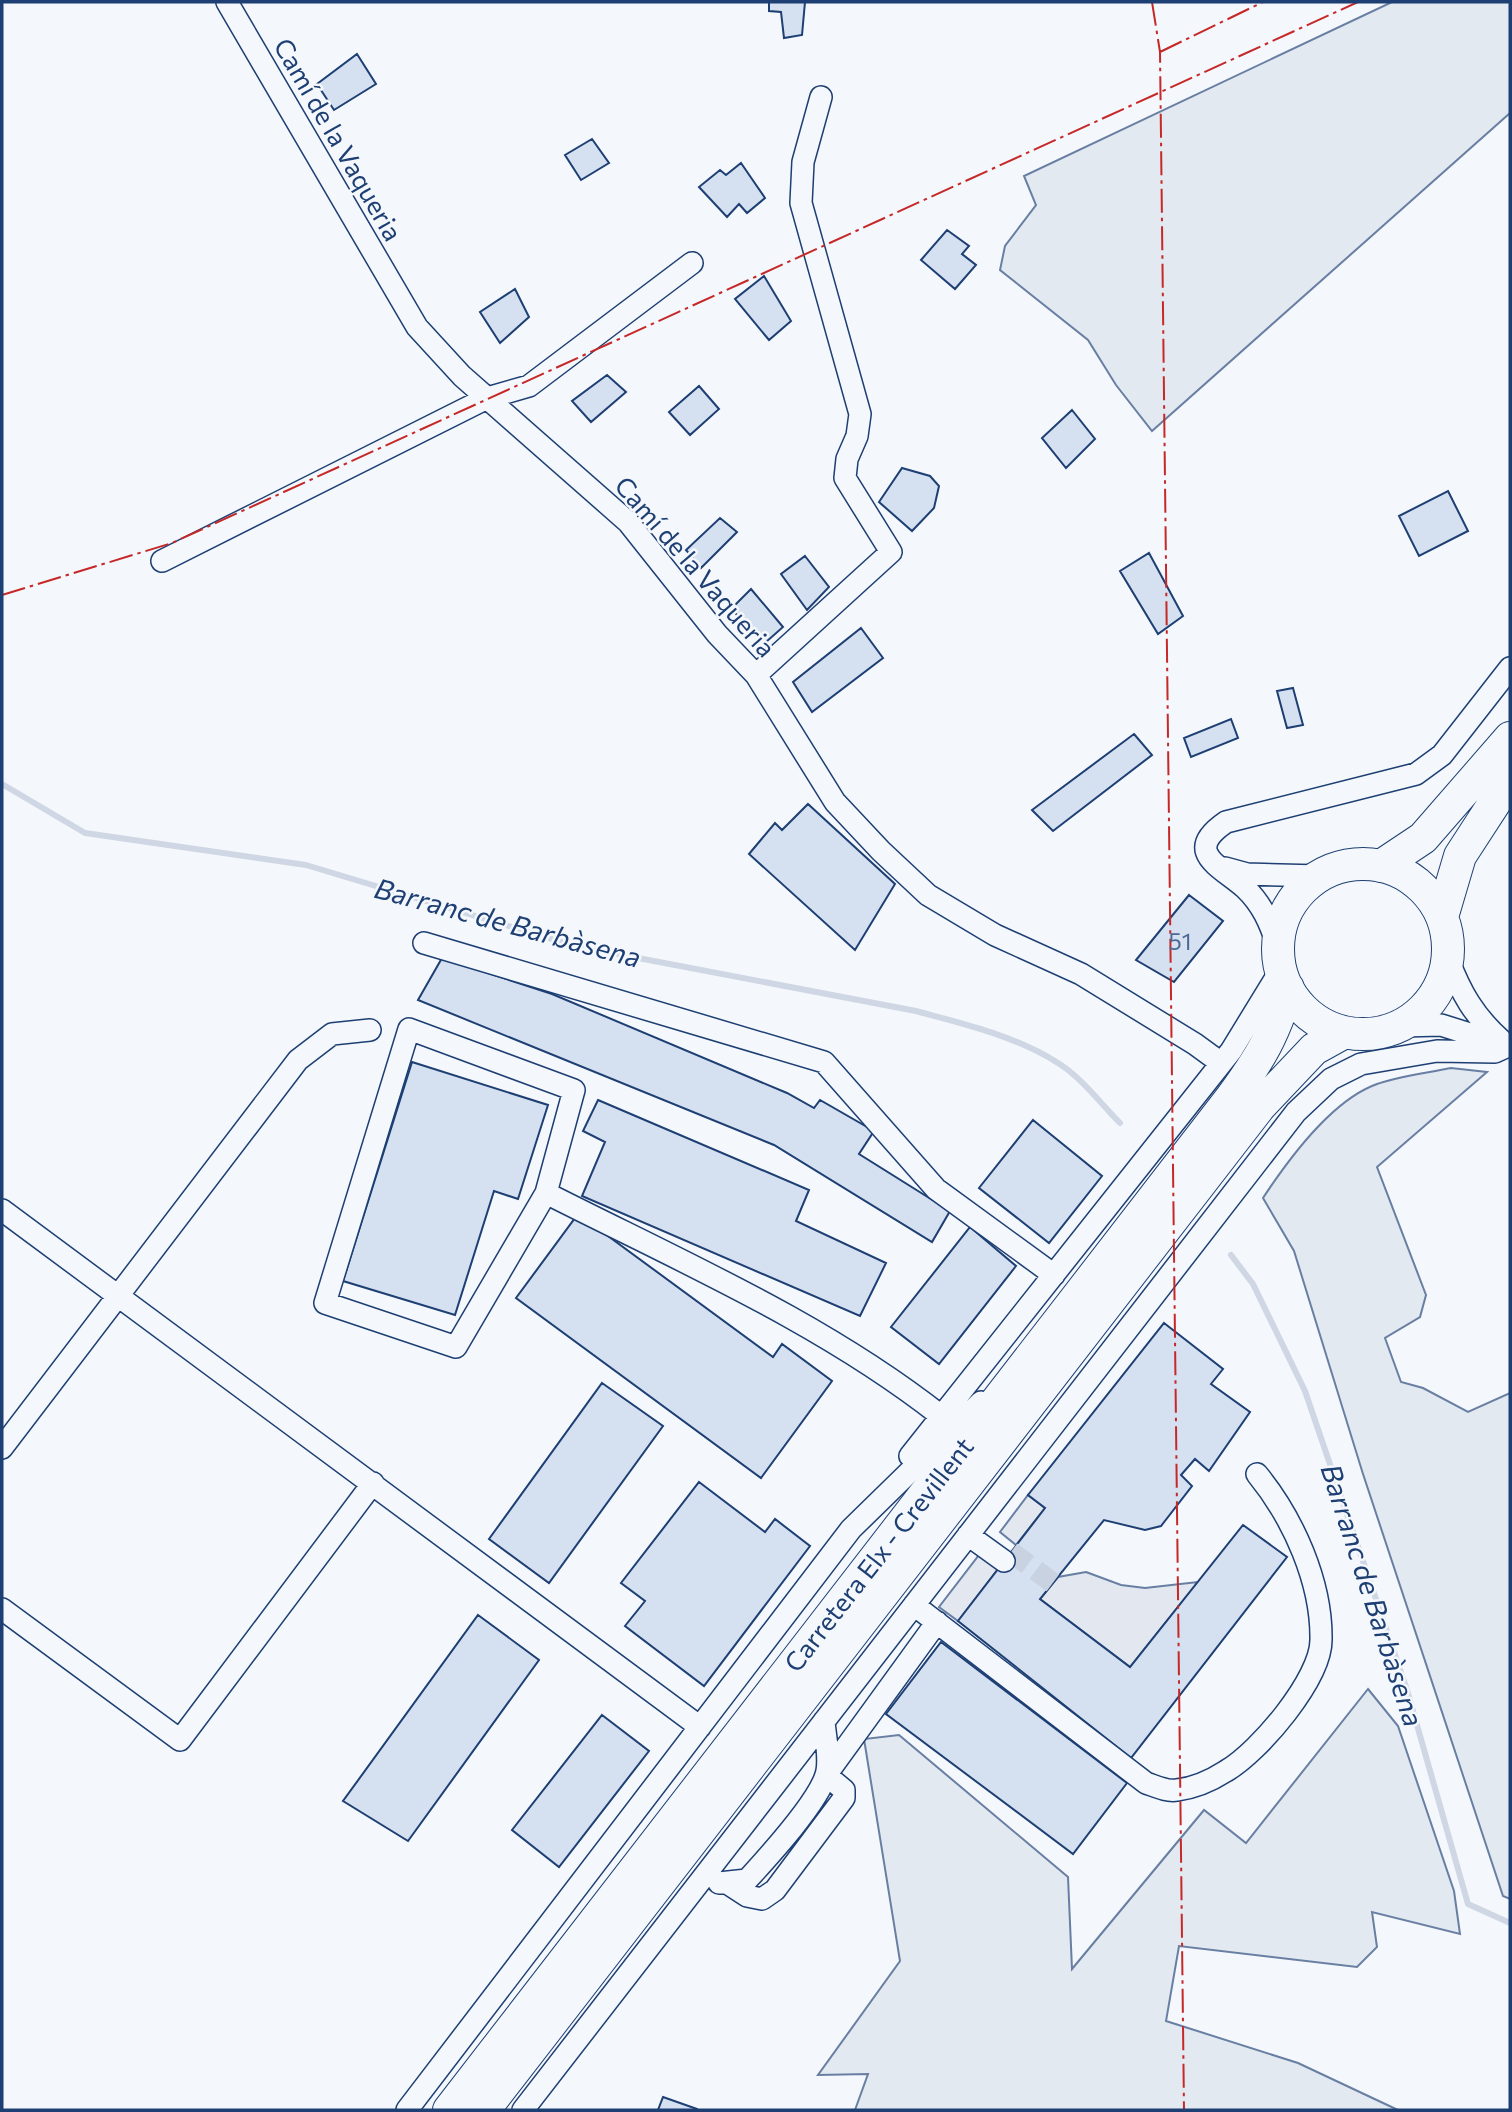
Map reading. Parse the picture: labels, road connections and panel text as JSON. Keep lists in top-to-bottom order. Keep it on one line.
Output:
{"streets":{"highway":["Carretera Elx - Crevillent"],"street":["Camí de la Vaqueria"]},"water":["Barranc de Barbàsena"],"house_numbers":["51"]}
